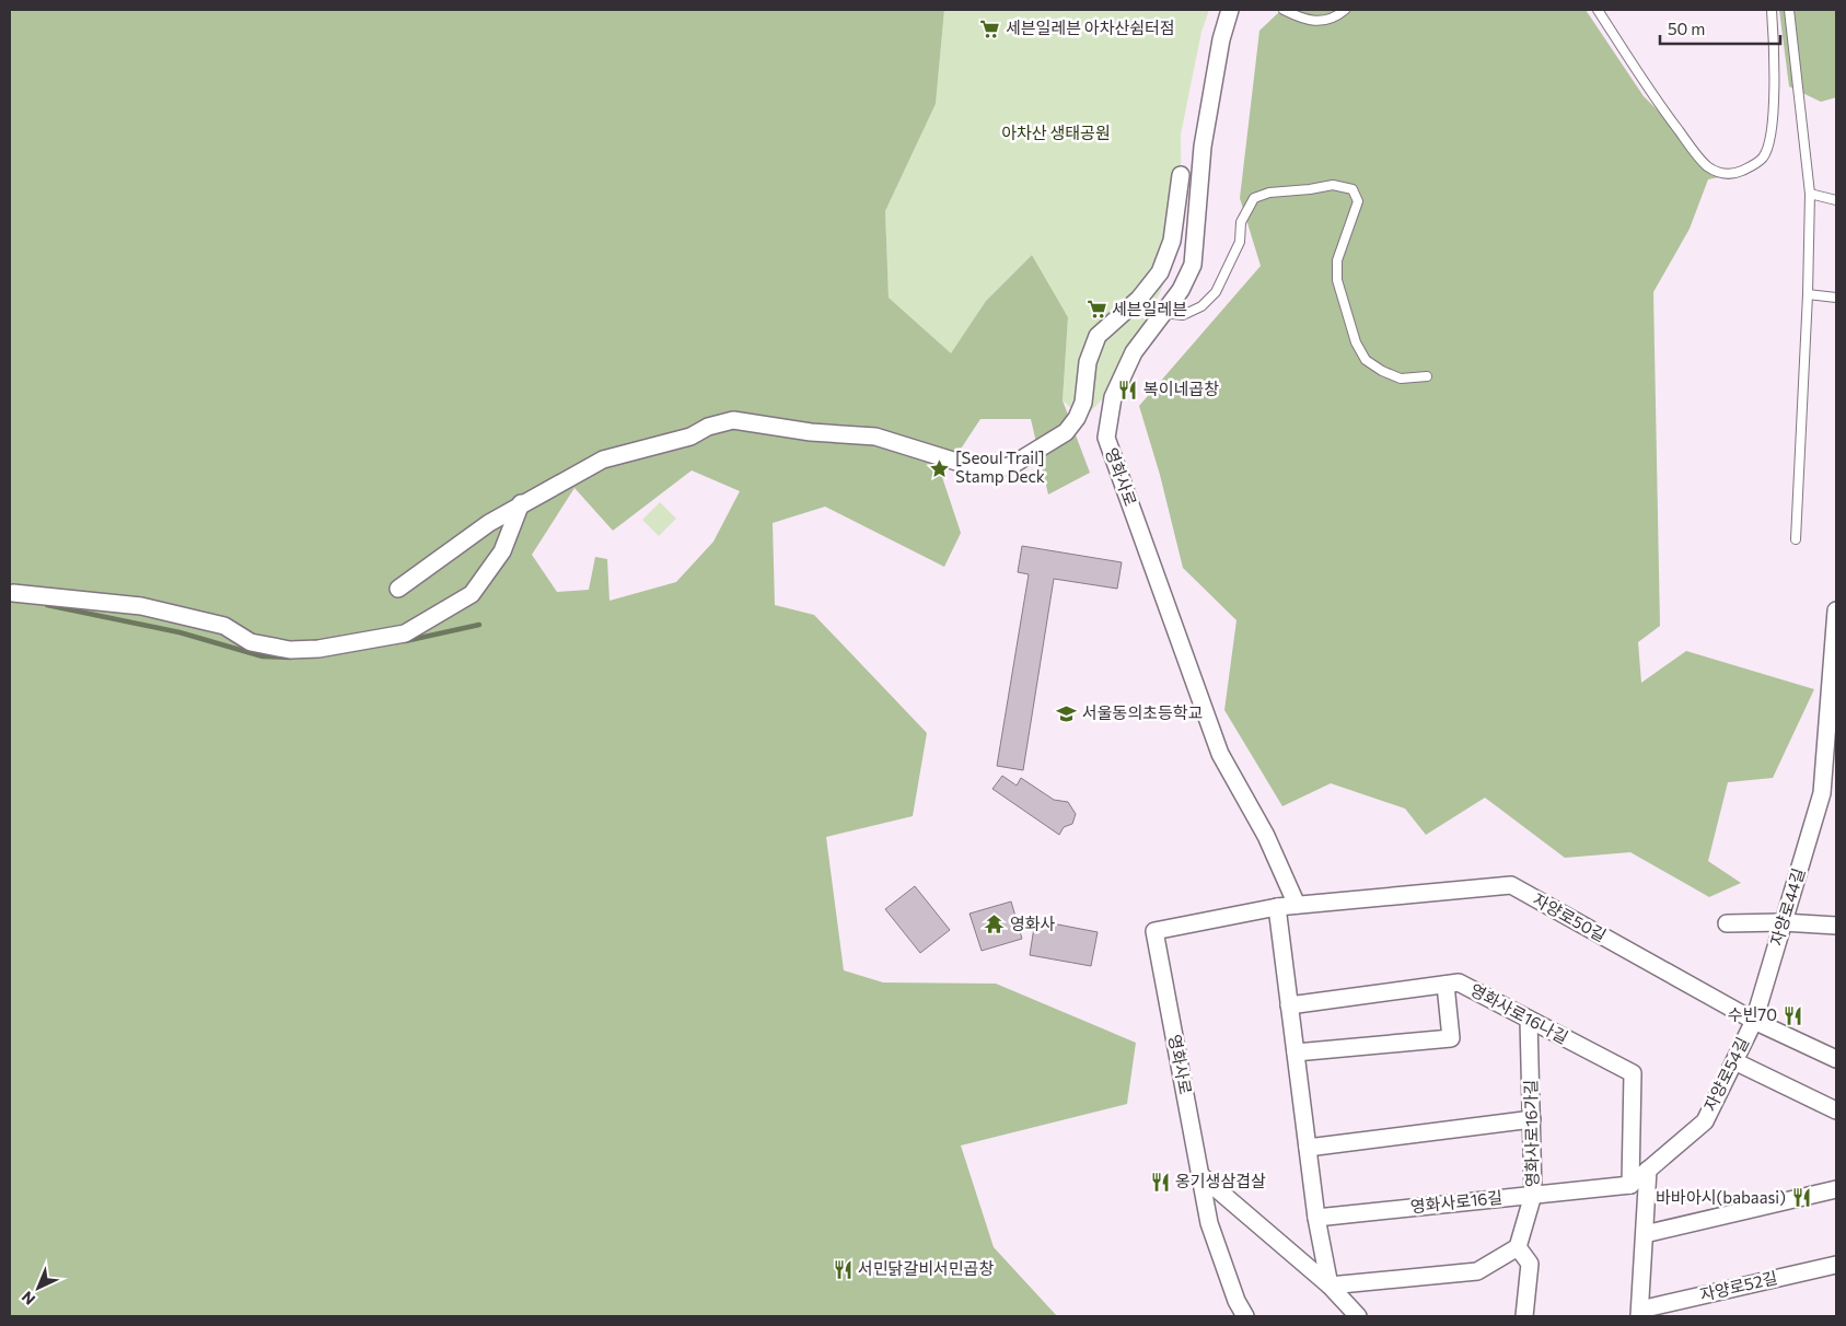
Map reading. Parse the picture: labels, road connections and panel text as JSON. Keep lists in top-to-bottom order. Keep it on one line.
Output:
{"streets":{"street":["영화사로","자양로44길","자양로50길","영화사로16나길","자양로54길","영화사로16가길","영화사로16길","자양로52길"]},"crossings":[["영화사로","자양로50길"],["자양로44길","자양로50길"],["자양로44길","자양로54길"],["자양로50길","자양로54길"],["영화사로16나길","자양로54길"],["영화사로16나길","영화사로16가길"],["영화사로16나길","영화사로16길"],["자양로54길","영화사로16길"],["영화사로16가길","영화사로16길"]],"parks":["아차산 생태공원"],"places":{"supermarket":["세븐일레븐 아차산쉼터점","세븐일레븐"],"restaurant":["복이네곱창","수빈70","옹기생삼겹살","바바아시(babaasi)","서민닭갈비서민곱창"],"place":["[Seoul Trail] Stamp Deck"],"school or university":["서울동의초등학교"],"temple":["영화사"]},"scale_bar":"50 m","north":"bottom left"}
